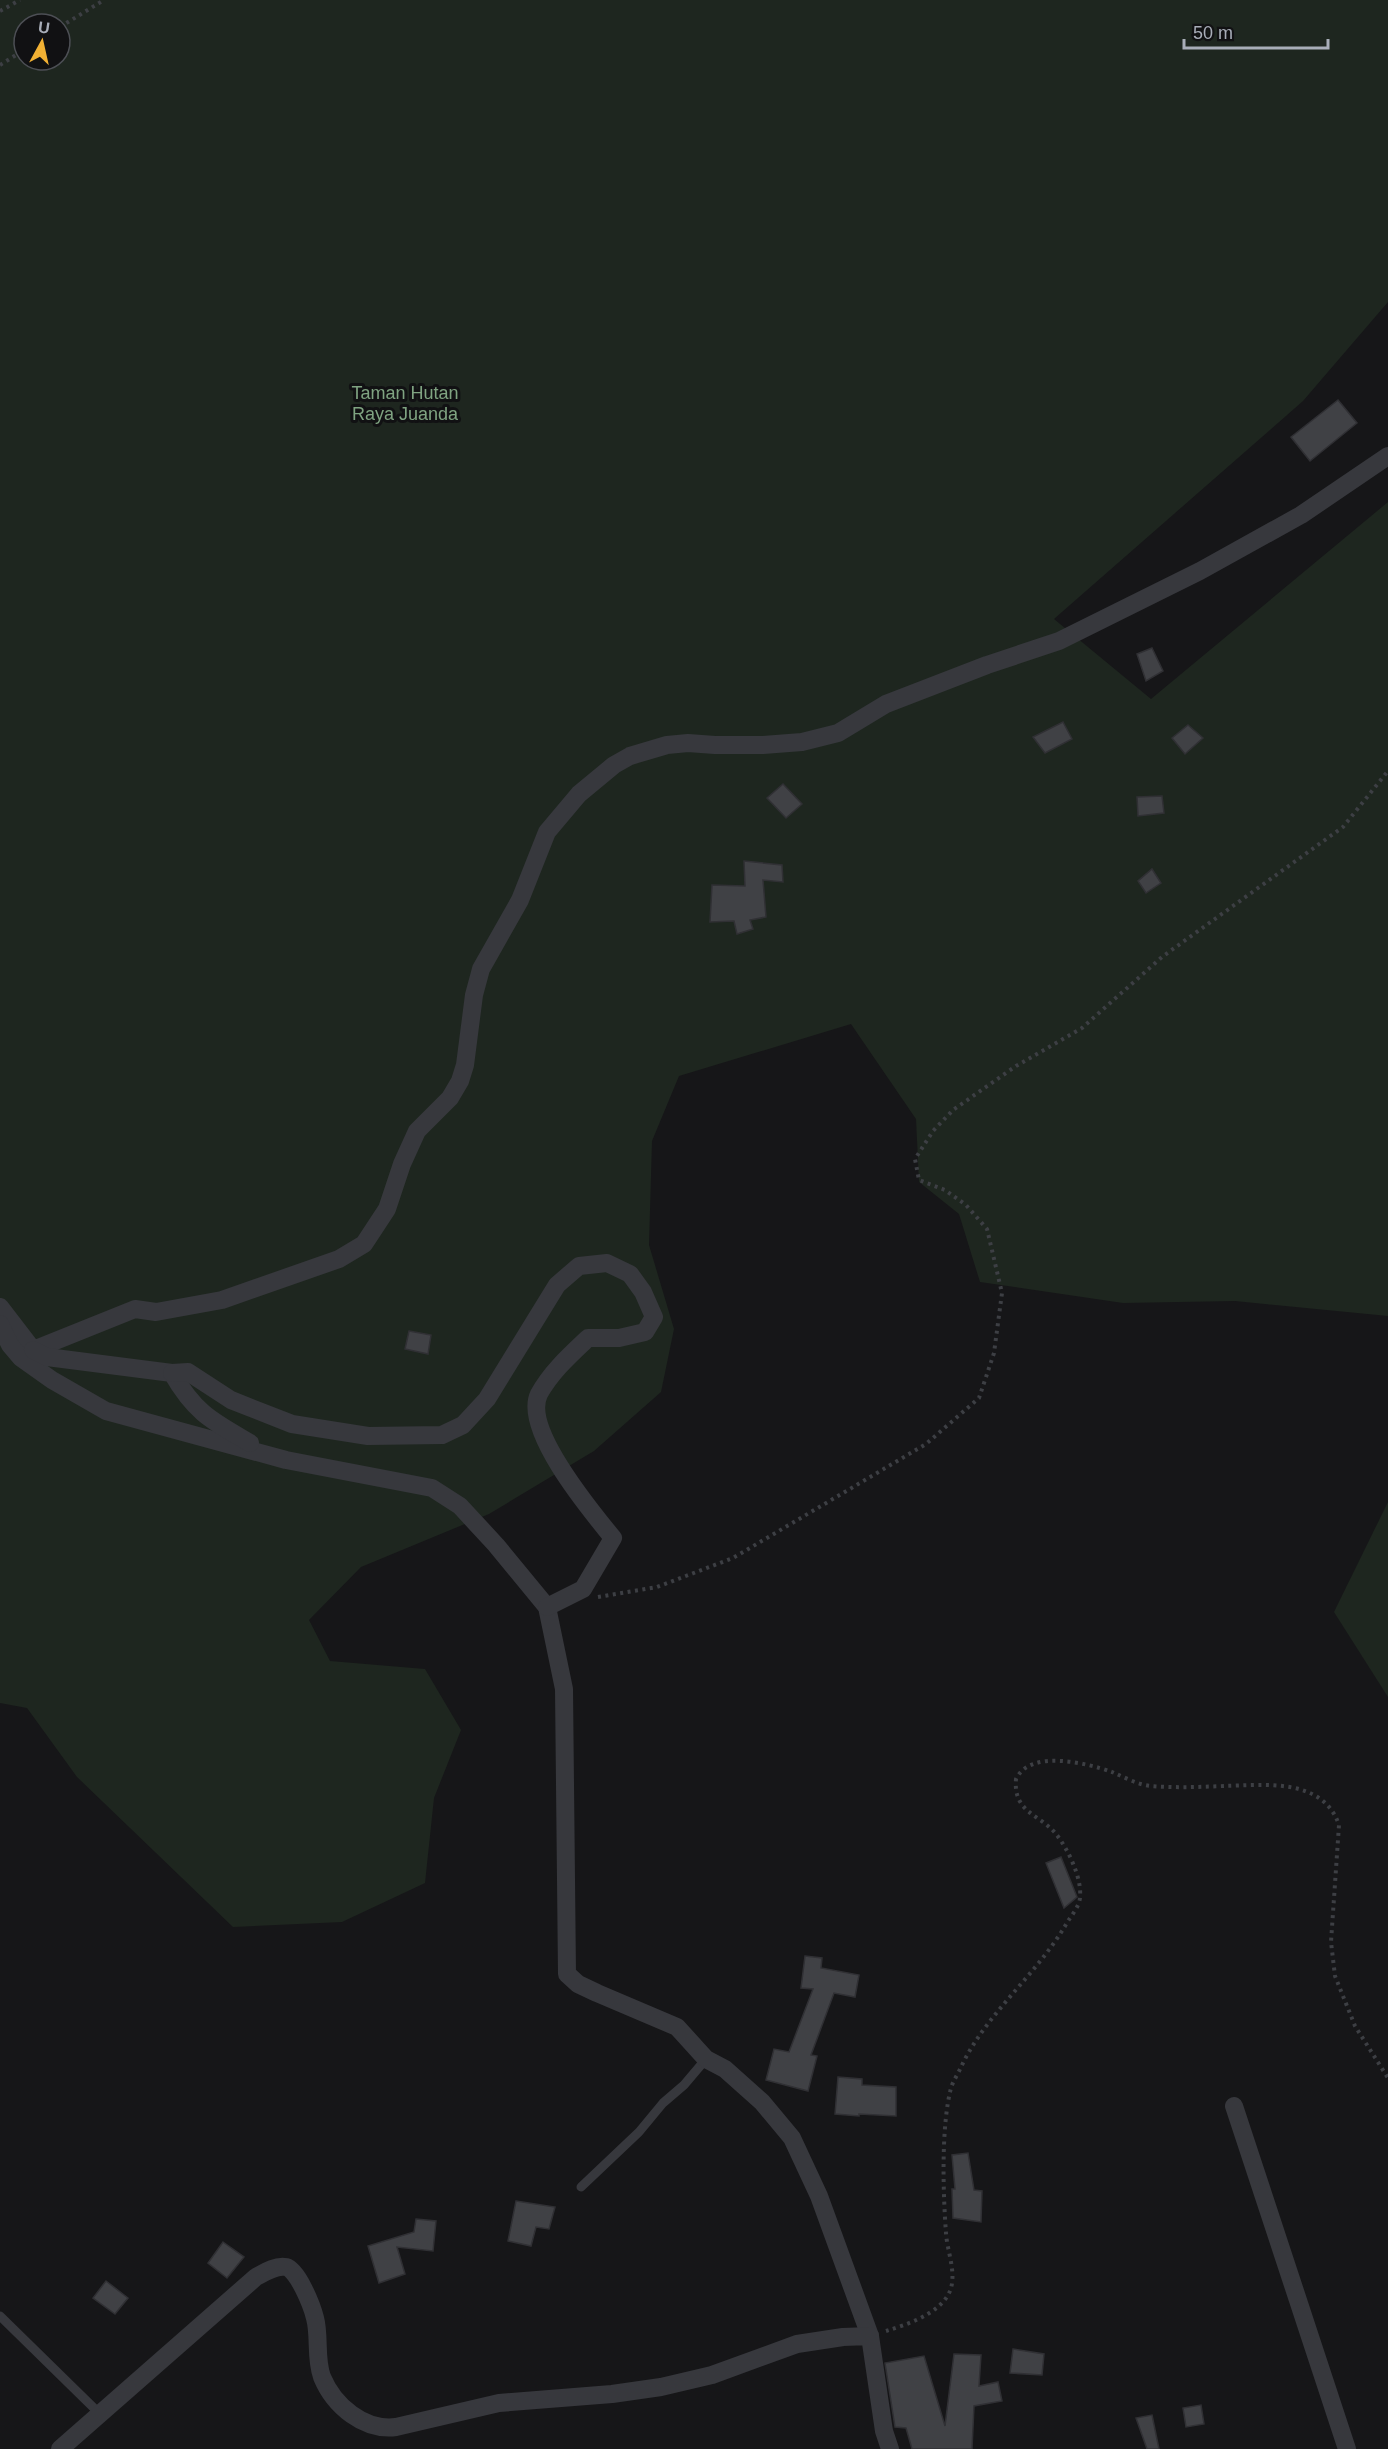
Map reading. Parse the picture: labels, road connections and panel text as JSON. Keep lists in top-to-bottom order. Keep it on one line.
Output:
{"parks":["Taman Hutan Raya Juanda"],"scale_bar":"50 m","north":"top"}
